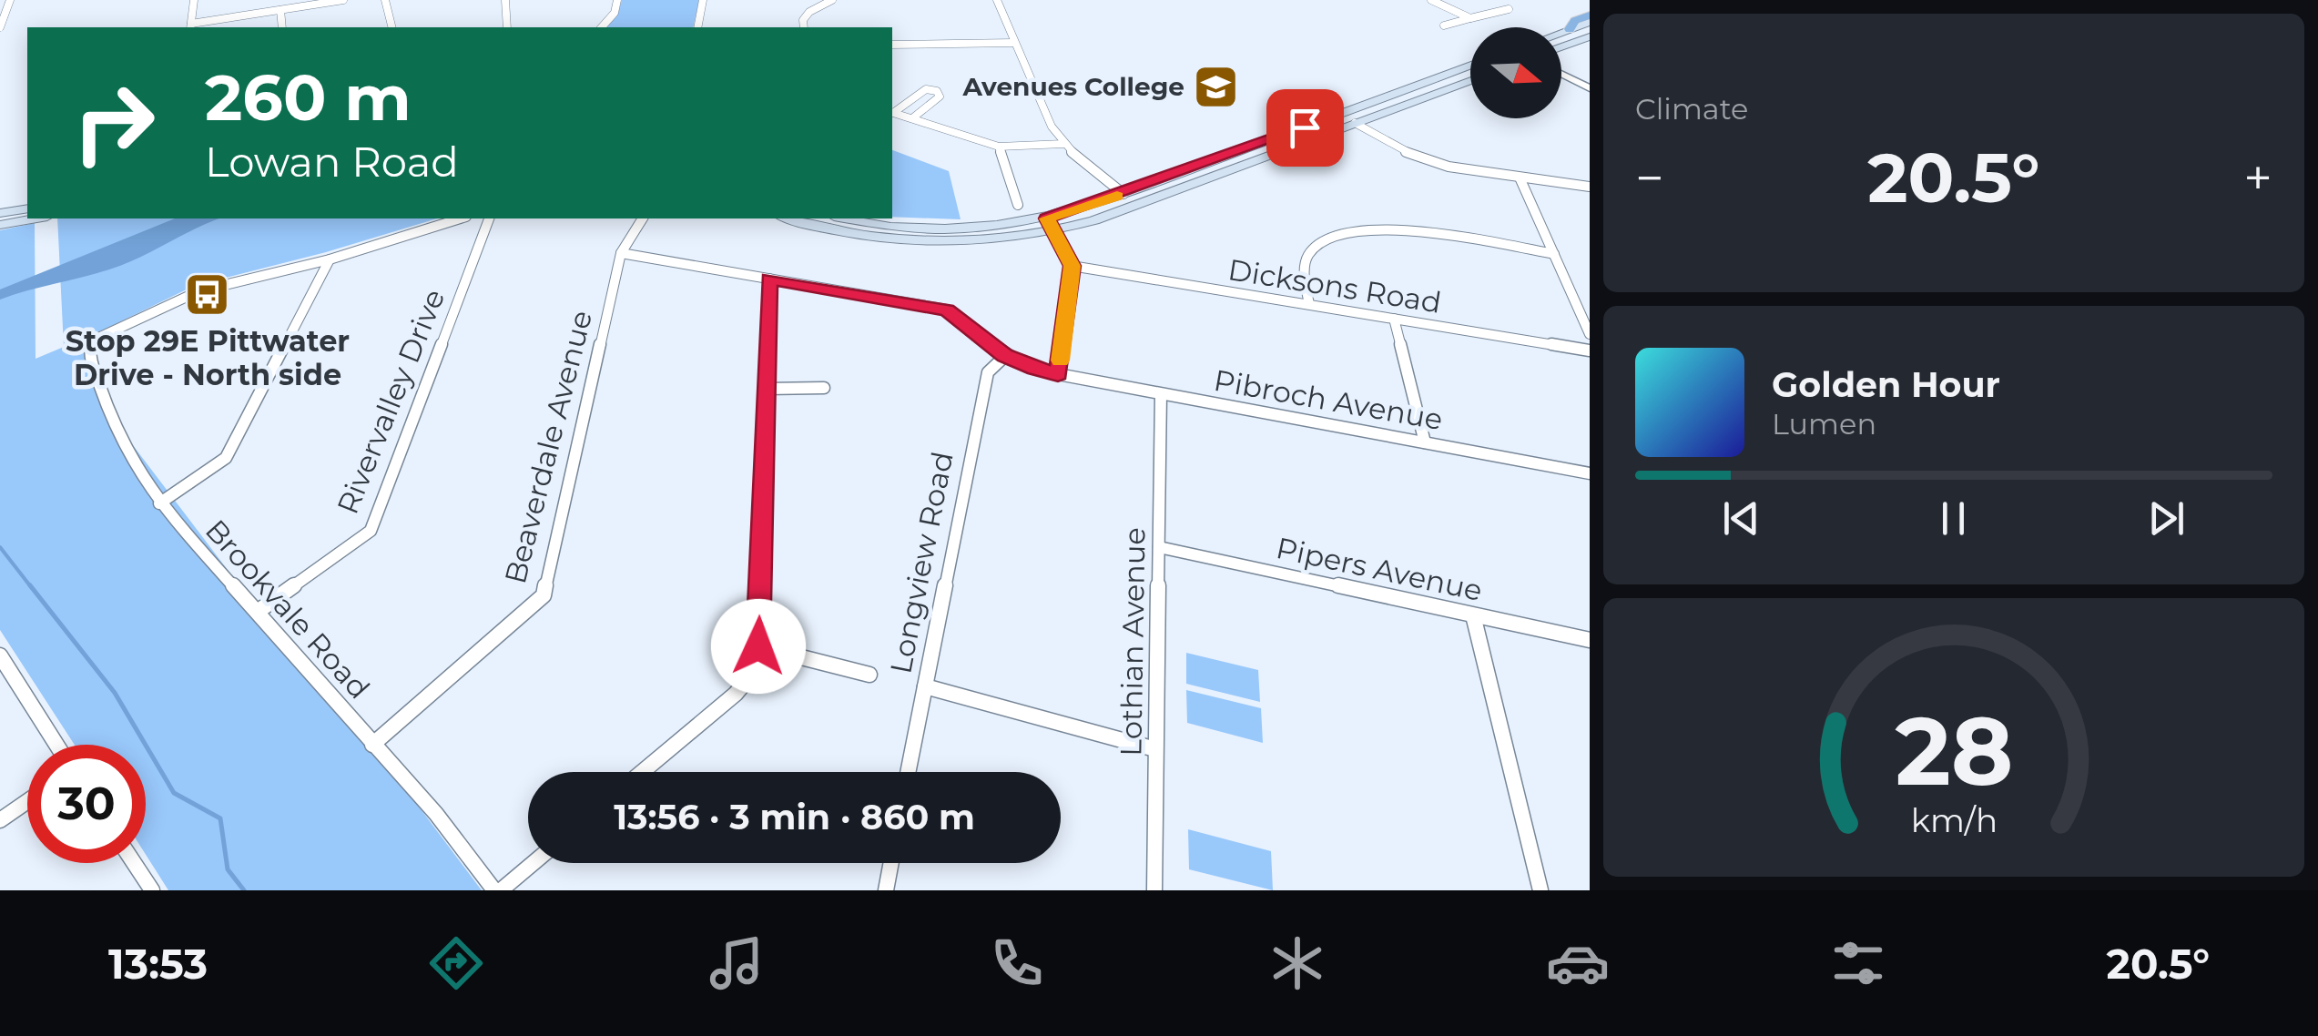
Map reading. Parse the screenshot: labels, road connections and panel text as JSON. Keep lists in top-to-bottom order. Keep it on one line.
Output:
{"streets":{"street":["Dicksons Road","Pibroch Avenue","Rivervalley Drive","Beaverdale Avenue","Longview Road","Pipers Avenue","Brookvale Road","Lothian Avenue"]},"crossings":[["Pibroch Avenue","Beaverdale Avenue"],["Pibroch Avenue","Longview Road"],["Pibroch Avenue","Lothian Avenue"],["Rivervalley Drive","Brookvale Road"],["Beaverdale Avenue","Brookvale Road"],["Pipers Avenue","Lothian Avenue"]],"places":{"school or university":["Avenues College"],"bus stop":["Stop 29E Pittwater Drive - North side"]},"north":"right","page":{"tile":"Climate","turn":["260 m","Lowan Road"],"heat":["−","20.5°","+"],"song":["Golden Hour","Lumen"],"limit":"30","trip":"13:56 · 3 min · 860 m","tabs":["13:53","20.5°"],"gauge":["28","km/h"]}}
